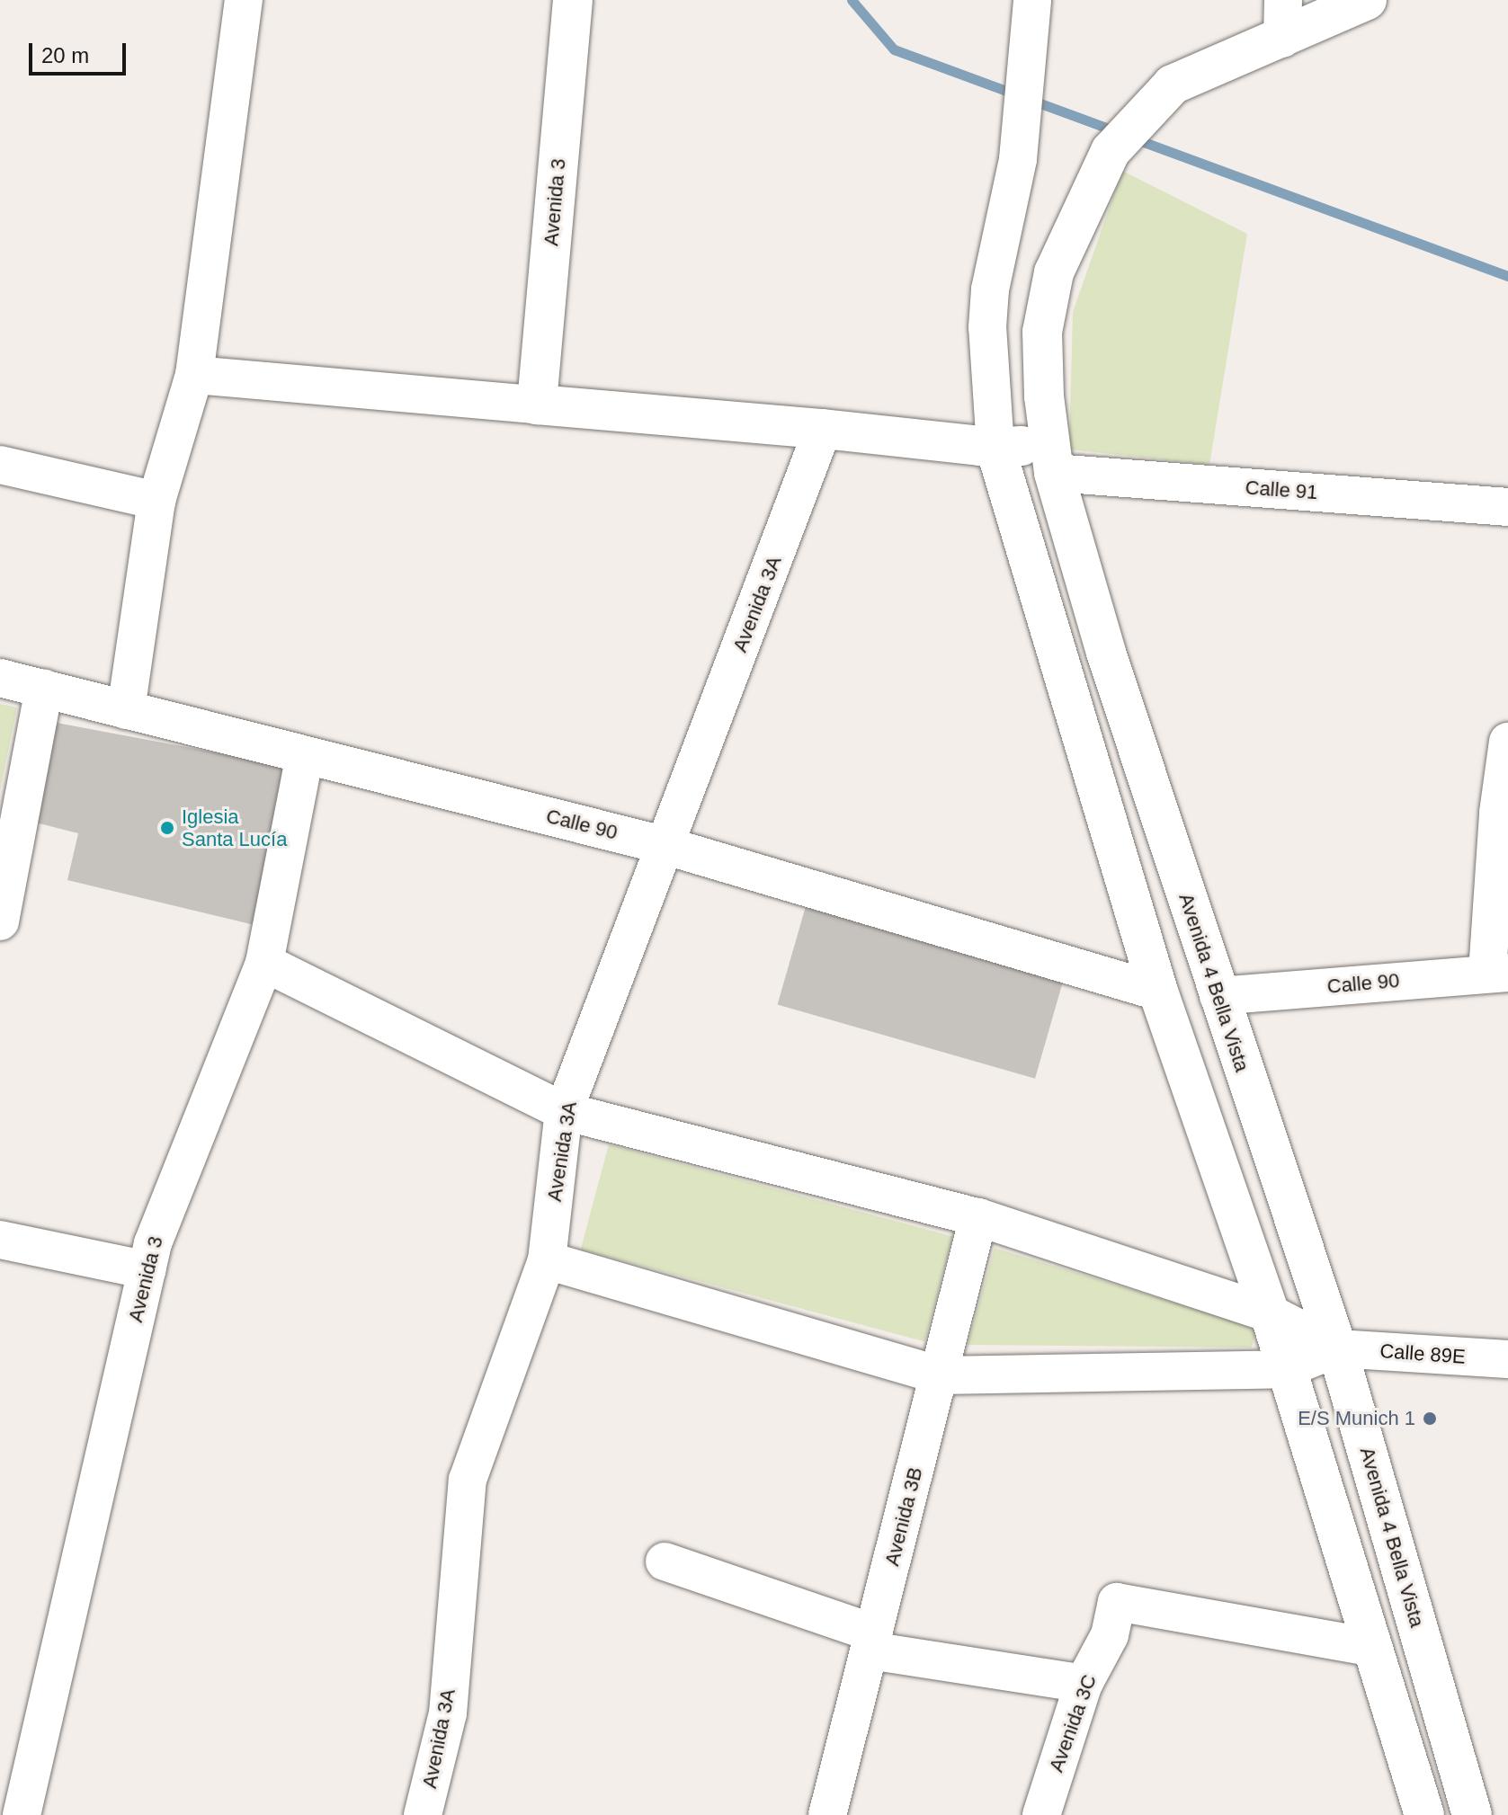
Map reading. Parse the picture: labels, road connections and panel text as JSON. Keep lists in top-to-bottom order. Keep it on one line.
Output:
{"streets":{"street":["Avenida 3","Calle 91","Avenida 3A","Calle 90","Avenida 4 Bella Vista","Calle 89E","Avenida 3B","Avenida 3C"]},"crossings":[["Avenida 3","Calle 90"],["Calle 91","Avenida 4 Bella Vista"],["Avenida 3A","Calle 90"],["Calle 90","Avenida 4 Bella Vista"],["Avenida 4 Bella Vista","Calle 89E"]],"places":["Iglesia Santa Lucía","E/S Munich 1"],"scale_bar":"20 m"}
